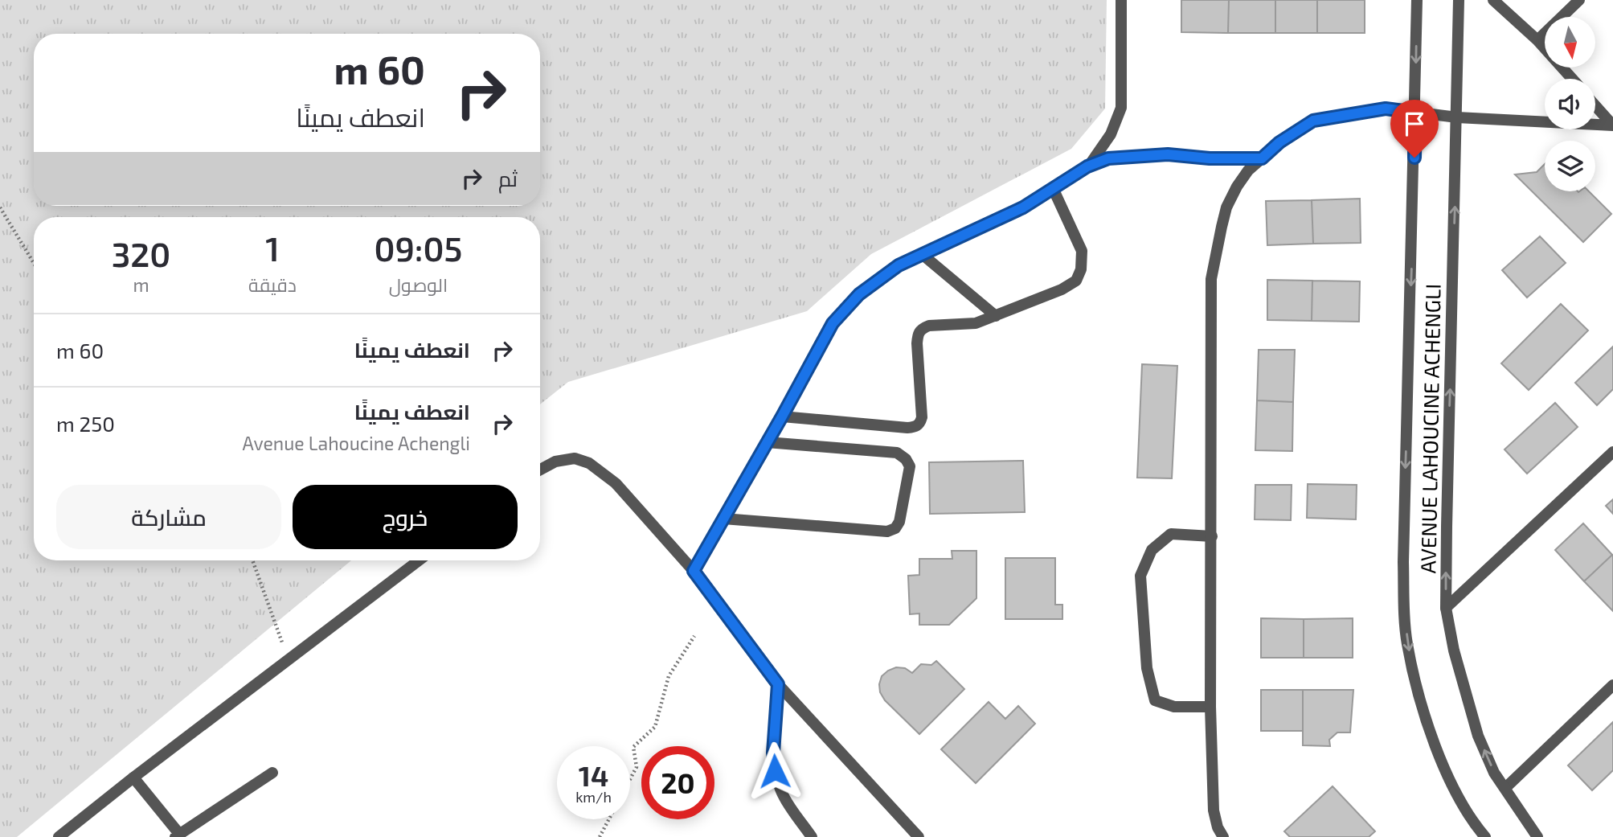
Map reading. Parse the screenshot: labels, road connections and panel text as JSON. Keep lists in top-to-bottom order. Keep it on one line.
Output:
{"streets":{"street":["AVENUE LAHOUCINE ACHENGLI"]},"north":"bottom","page":{"turn":["60 m","انعطف يمينًا"],"then":"ثم","eta":["09:05","الوصول","1","دقيقة","320","m"],"list":[{"name":"انعطف يمينًا","value":"60 m"},{"name":"انعطف يمينًا","note":"Avenue Lahoucine Achengli","value":"250 m"}],"buttons":["خروج","مشاركة"],"speed":"14 km/h","limit":"20"}}
